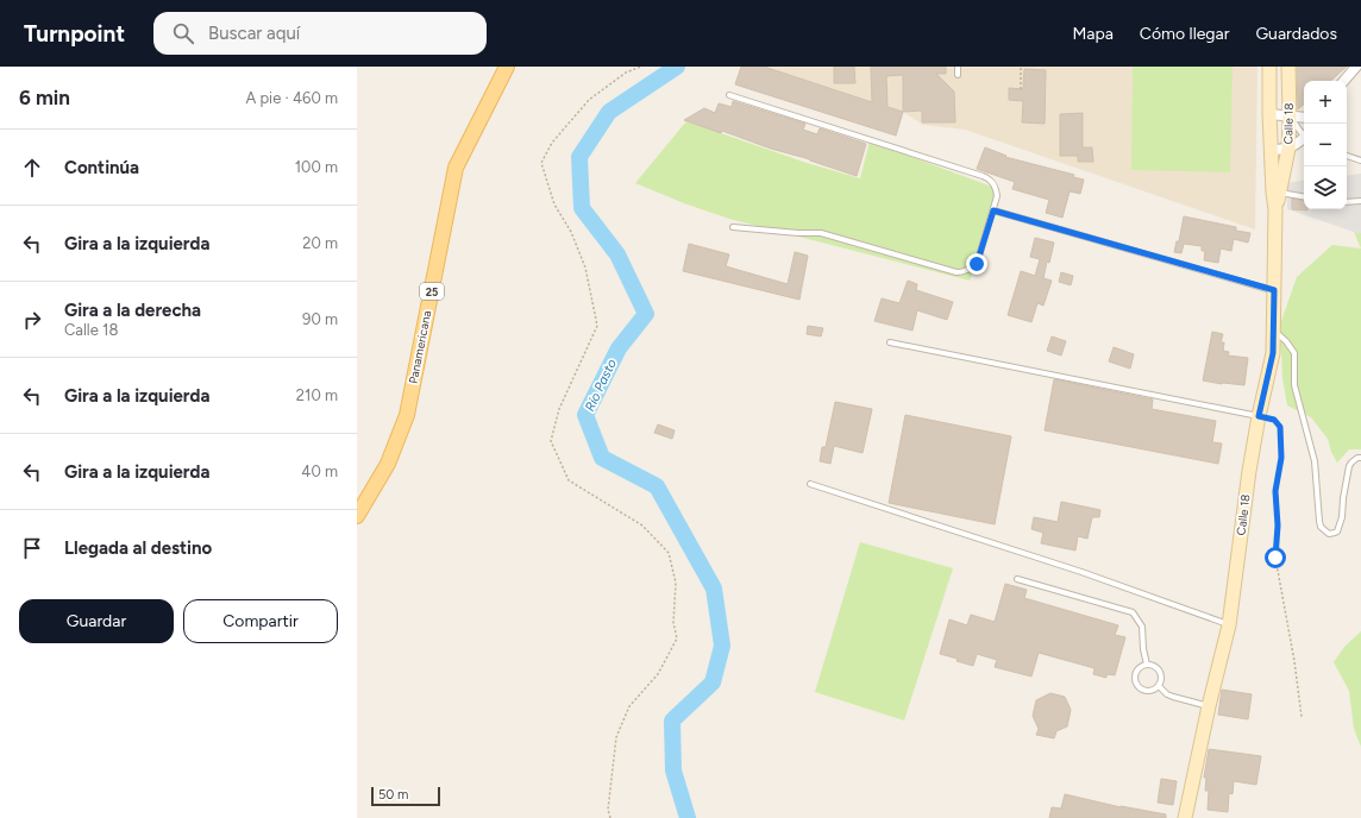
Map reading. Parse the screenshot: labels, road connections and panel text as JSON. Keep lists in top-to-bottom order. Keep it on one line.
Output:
{"streets":{"main road":["Calle 18","25","Panamericana"]},"water":["Río Pasto"],"scale_bar":"50 m","page":{"header":"Turnpoint","search":"Buscar aquí","nav":["Mapa","Cómo llegar","Guardados"],"heading":["6 min","A pie · 460 m"],"map_buttons":["+","−"],"list":[["Continúa","100 m"],["Gira a la izquierda","20 m"],["Gira a la derecha","Calle 18","90 m"],["Gira a la izquierda","210 m"],["Gira a la izquierda","40 m"],"Llegada al destino"],"buttons":["Guardar","Compartir"],"scale":"50 m"}}
